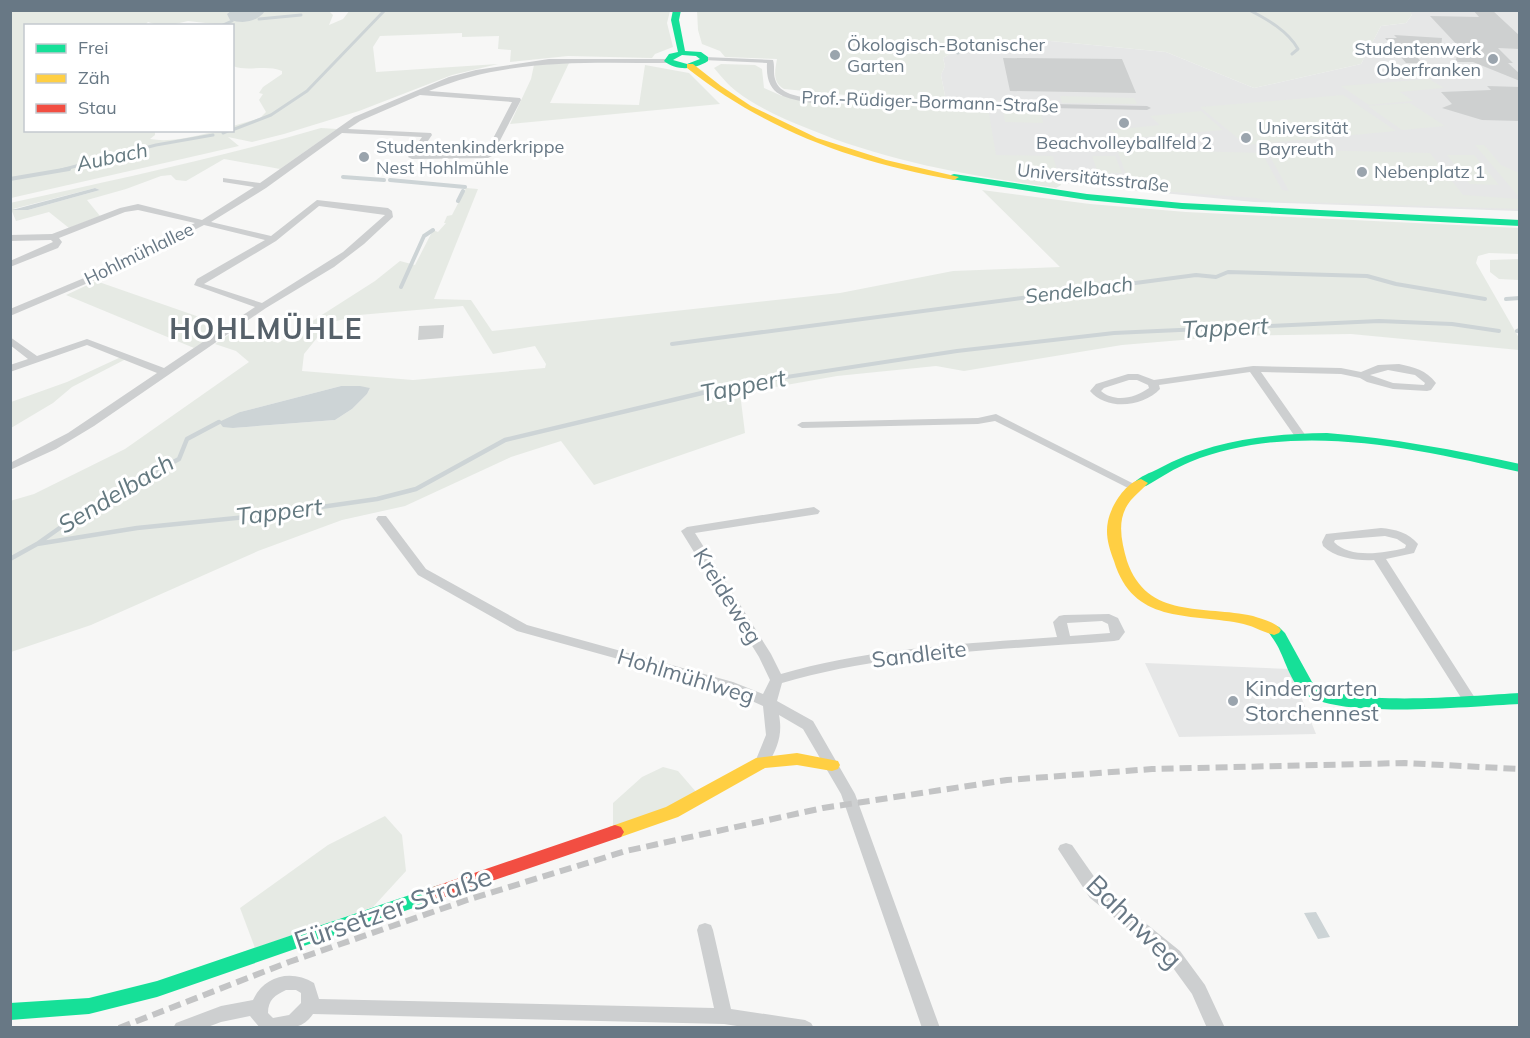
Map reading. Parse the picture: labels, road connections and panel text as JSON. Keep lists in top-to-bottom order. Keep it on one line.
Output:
{"streets":{"main road":["Universitätsstraße","Fürsetzer Straße"],"street":["Prof.-Rüdiger-Bormann-Straße","Hohlmühlallee","Kreideweg","Sandleite","Hohlmühlweg","Bahnweg"]},"crossings":[["Kreideweg","Sandleite"],["Hohlmühlweg","Fürsetzer Straße"]],"districts":["HOHLMÜHLE"],"water":["Aubach","Sendelbach","Tappert"],"places":["Ökologisch-Botanischer Garten","Studentenwerk Oberfranken","Beachvolleyballfeld 2","Universität Bayreuth","Studentenkinderkrippe Nest Hohlmühle","Nebenplatz 1","Kindergarten Storchennest"],"legend":["Frei","Zäh","Stau"]}
